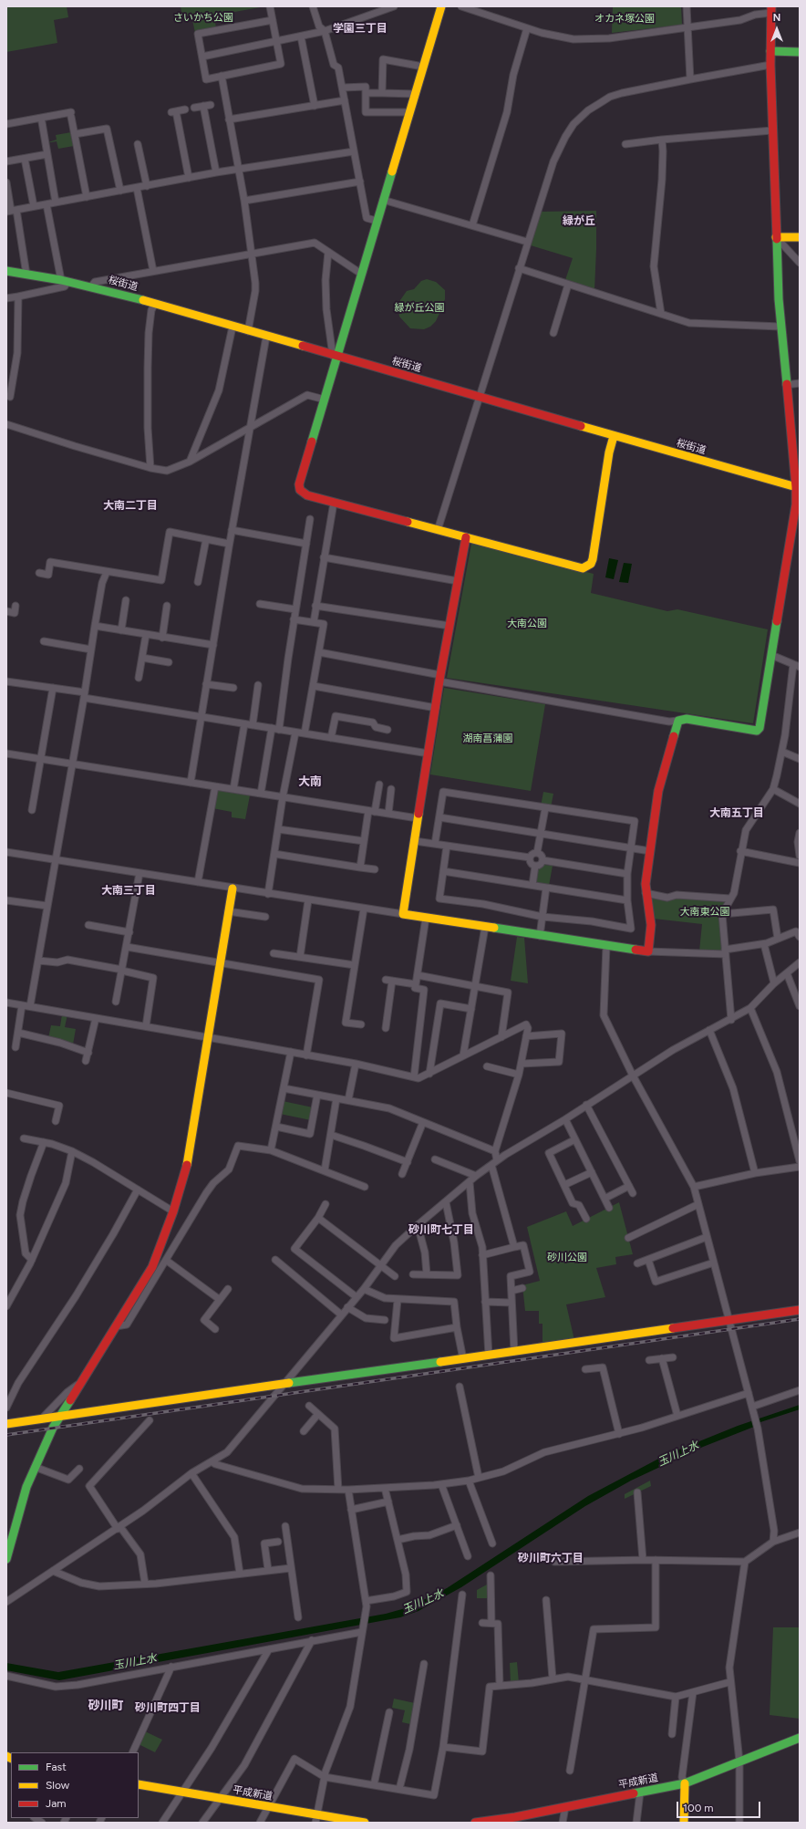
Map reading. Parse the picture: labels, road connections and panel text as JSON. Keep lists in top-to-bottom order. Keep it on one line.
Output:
{"streets":{"street":["桜街道","平成新道"]},"districts":["学園三丁目","緑が丘","大南二丁目","大南","大南五丁目","大南三丁目","砂川町七丁目","砂川町六丁目","砂川町","砂川町四丁目"],"water":["玉川上水"],"parks":["さいかち公園","オカネ塚公園","緑が丘公園","大南公園","湖南菖蒲園","大南東公園","砂川公園"],"legend":["Fast","Slow","Jam"],"scale_bar":"100 m","north":"top"}
